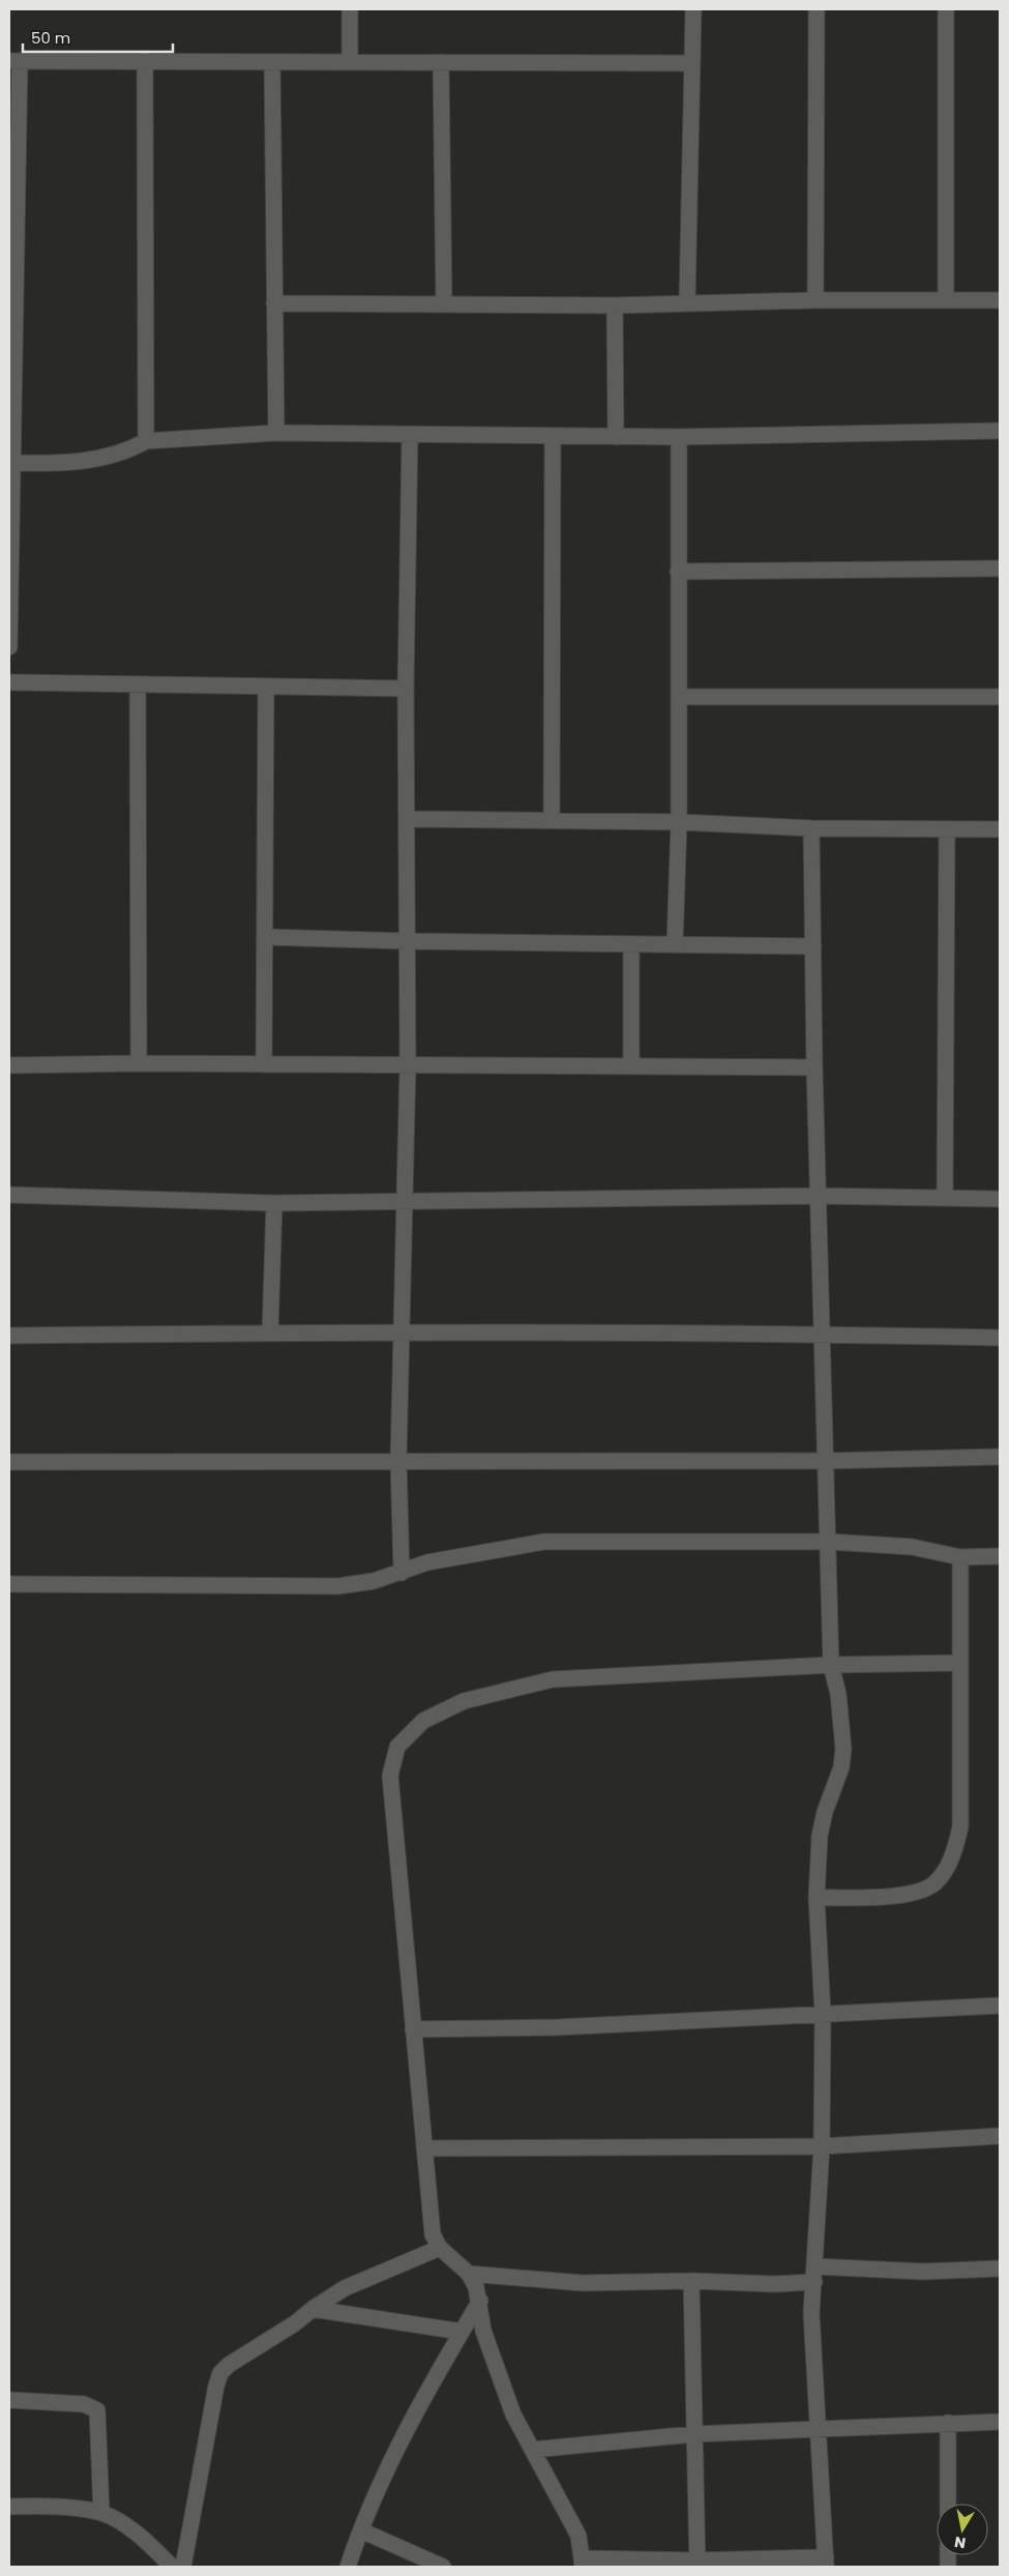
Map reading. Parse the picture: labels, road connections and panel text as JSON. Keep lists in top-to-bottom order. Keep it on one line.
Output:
{"scale_bar":"50 m","north":"bottom"}
